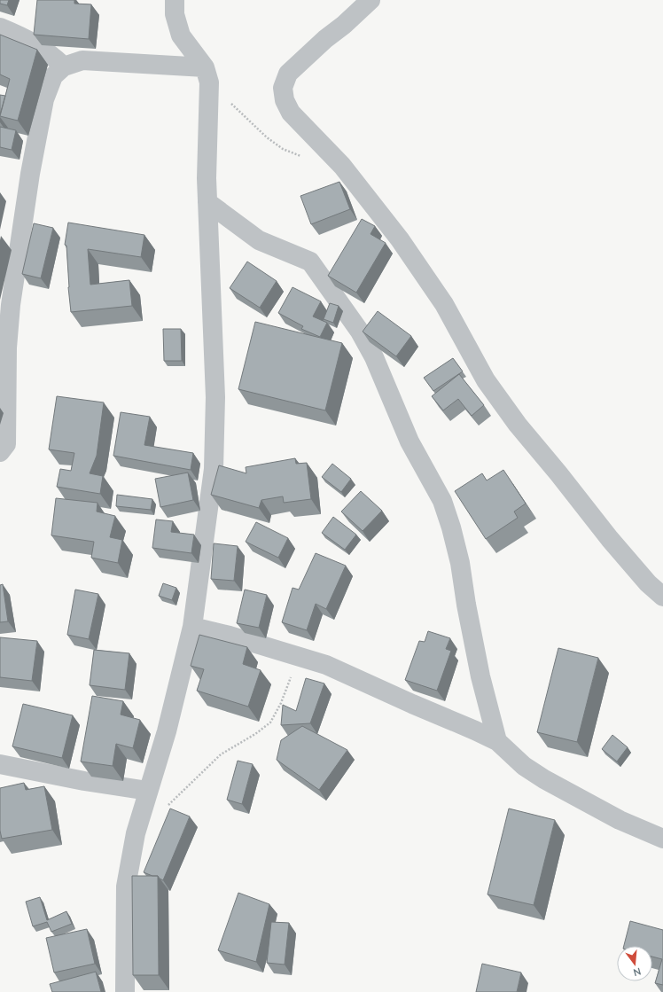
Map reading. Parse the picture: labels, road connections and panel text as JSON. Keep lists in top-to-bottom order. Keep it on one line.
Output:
{"north":"bottom"}
